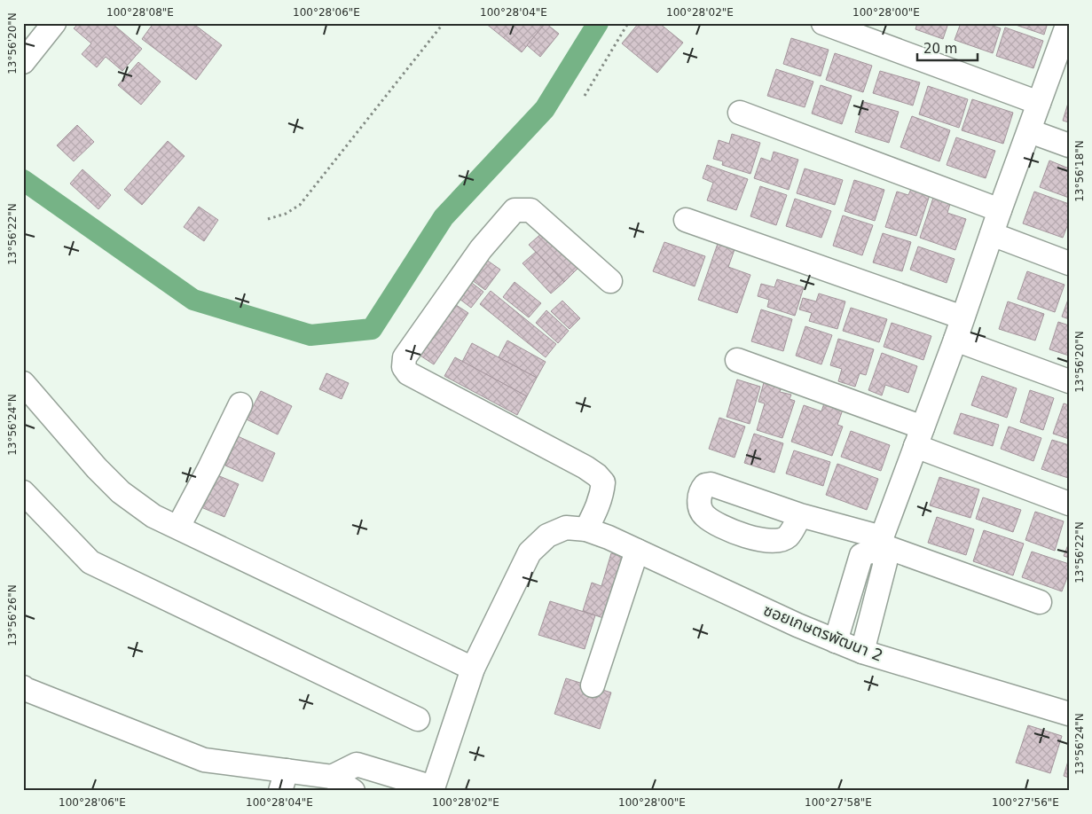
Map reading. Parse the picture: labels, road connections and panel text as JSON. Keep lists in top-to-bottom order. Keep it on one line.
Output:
{"streets":{"street":["ซอยเกษตรพัฒนา 2"]},"scale_bar":"20 m","coordinates":["100°28'08\"E","100°28'06\"E","100°28'04\"E","100°28'02\"E","100°28'00\"E","13°56'20\"N","13°56'18\"N","13°56'22\"N","13°56'24\"N","13°56'26\"N","100°27'58\"E","100°27'56\"E"]}
